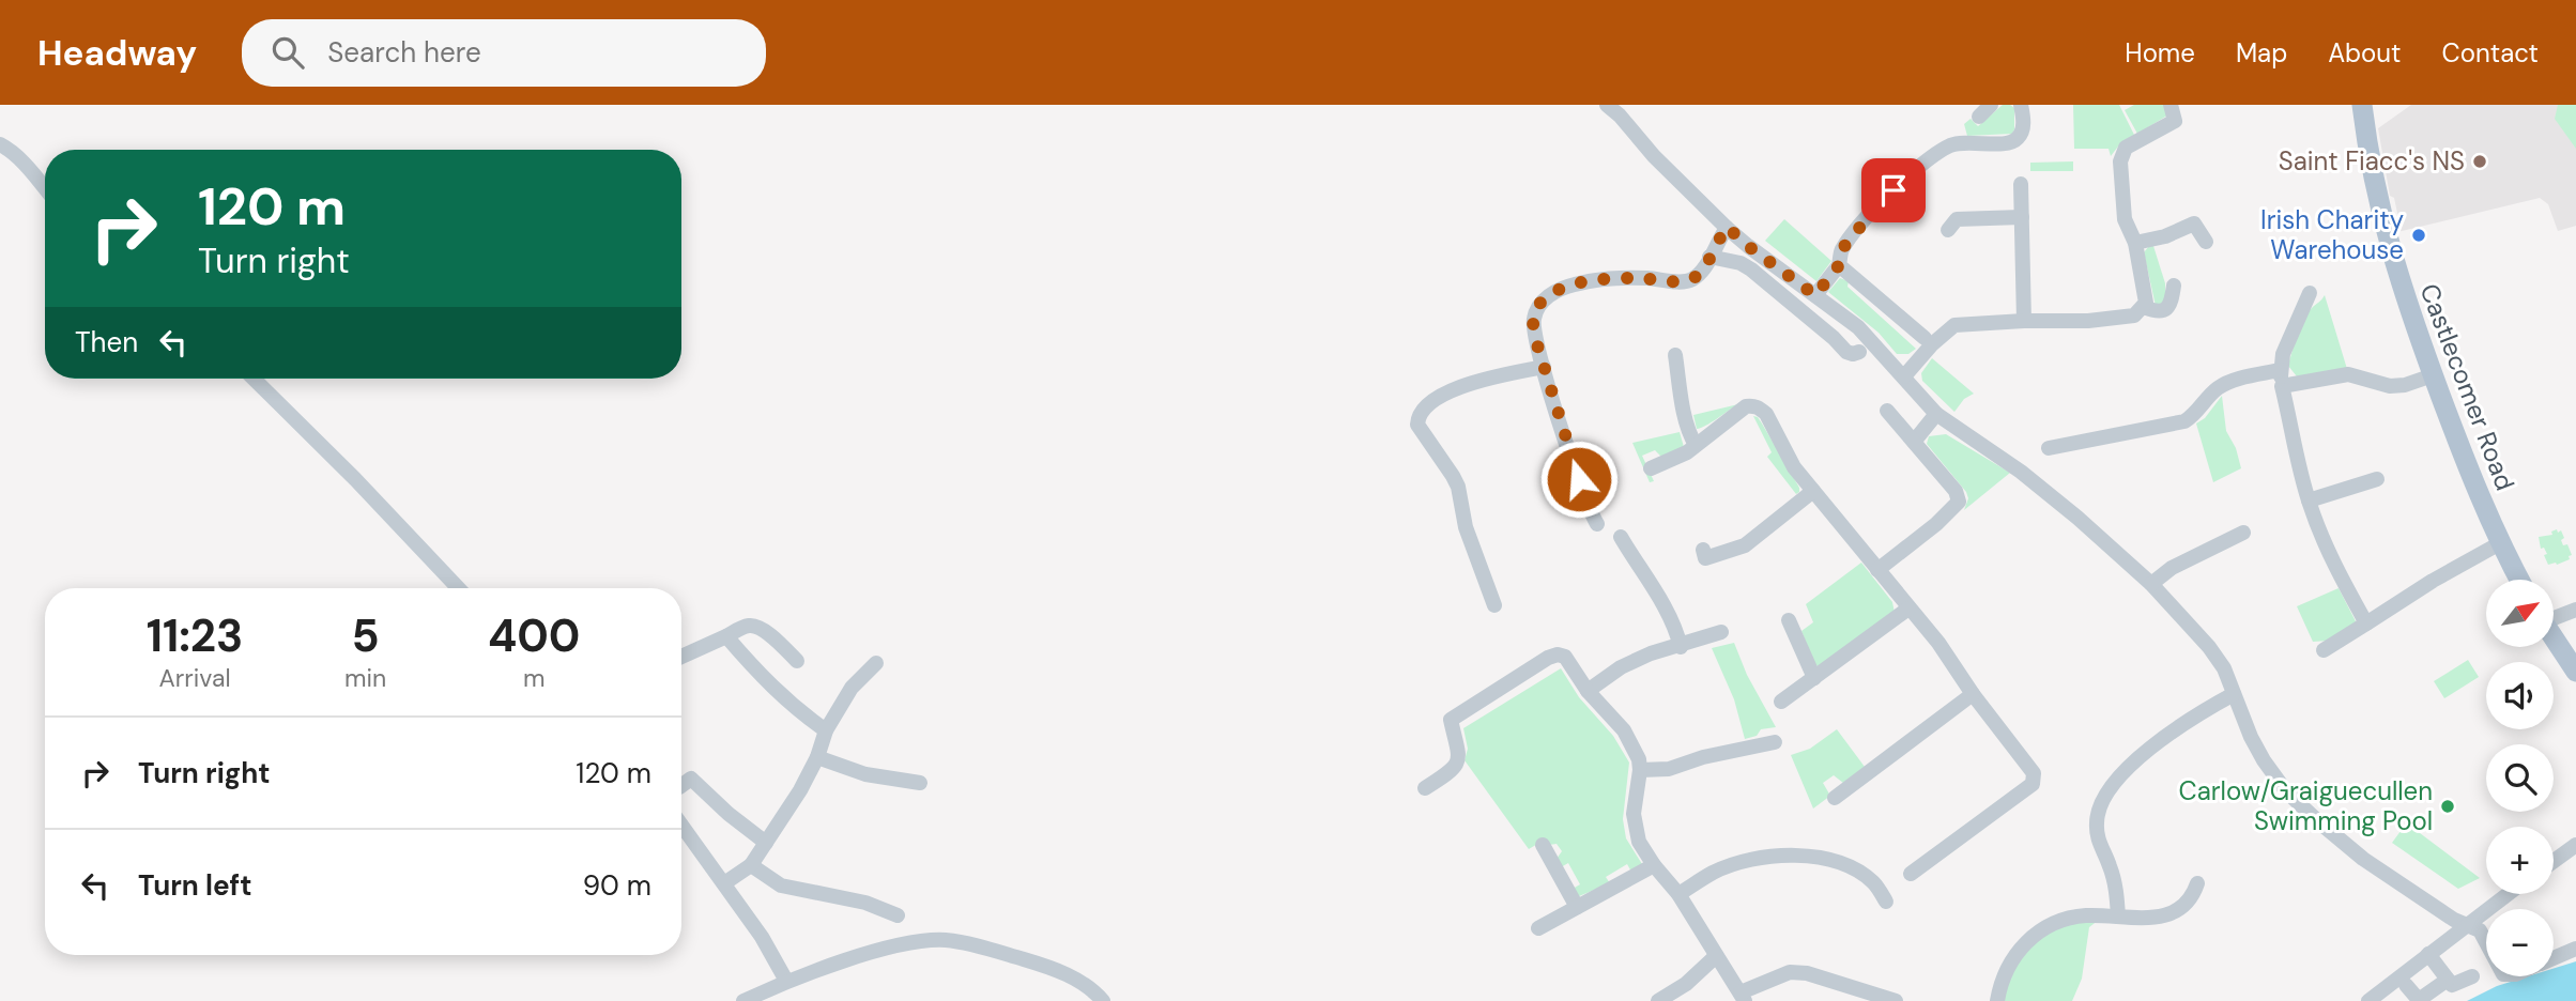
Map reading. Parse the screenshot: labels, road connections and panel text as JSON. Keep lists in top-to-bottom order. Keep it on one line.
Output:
{"streets":{"main road":["Castlecomer Road"]},"places":["Saint Fiacc's NS","Irish Charity Warehouse","Carlow/Graiguecullen Swimming Pool"],"north":"top right","page":{"header":"Headway","search":"Search here","nav":["Home","Map","About","Contact"],"turn":["120 m","Turn right"],"then":"Then","map_buttons":["+","−"],"eta":["11:23","Arrival","5","min","400","m"],"list":[{"name":"Turn right","value":"120 m"},{"name":"Turn left","value":"90 m"}]}}
